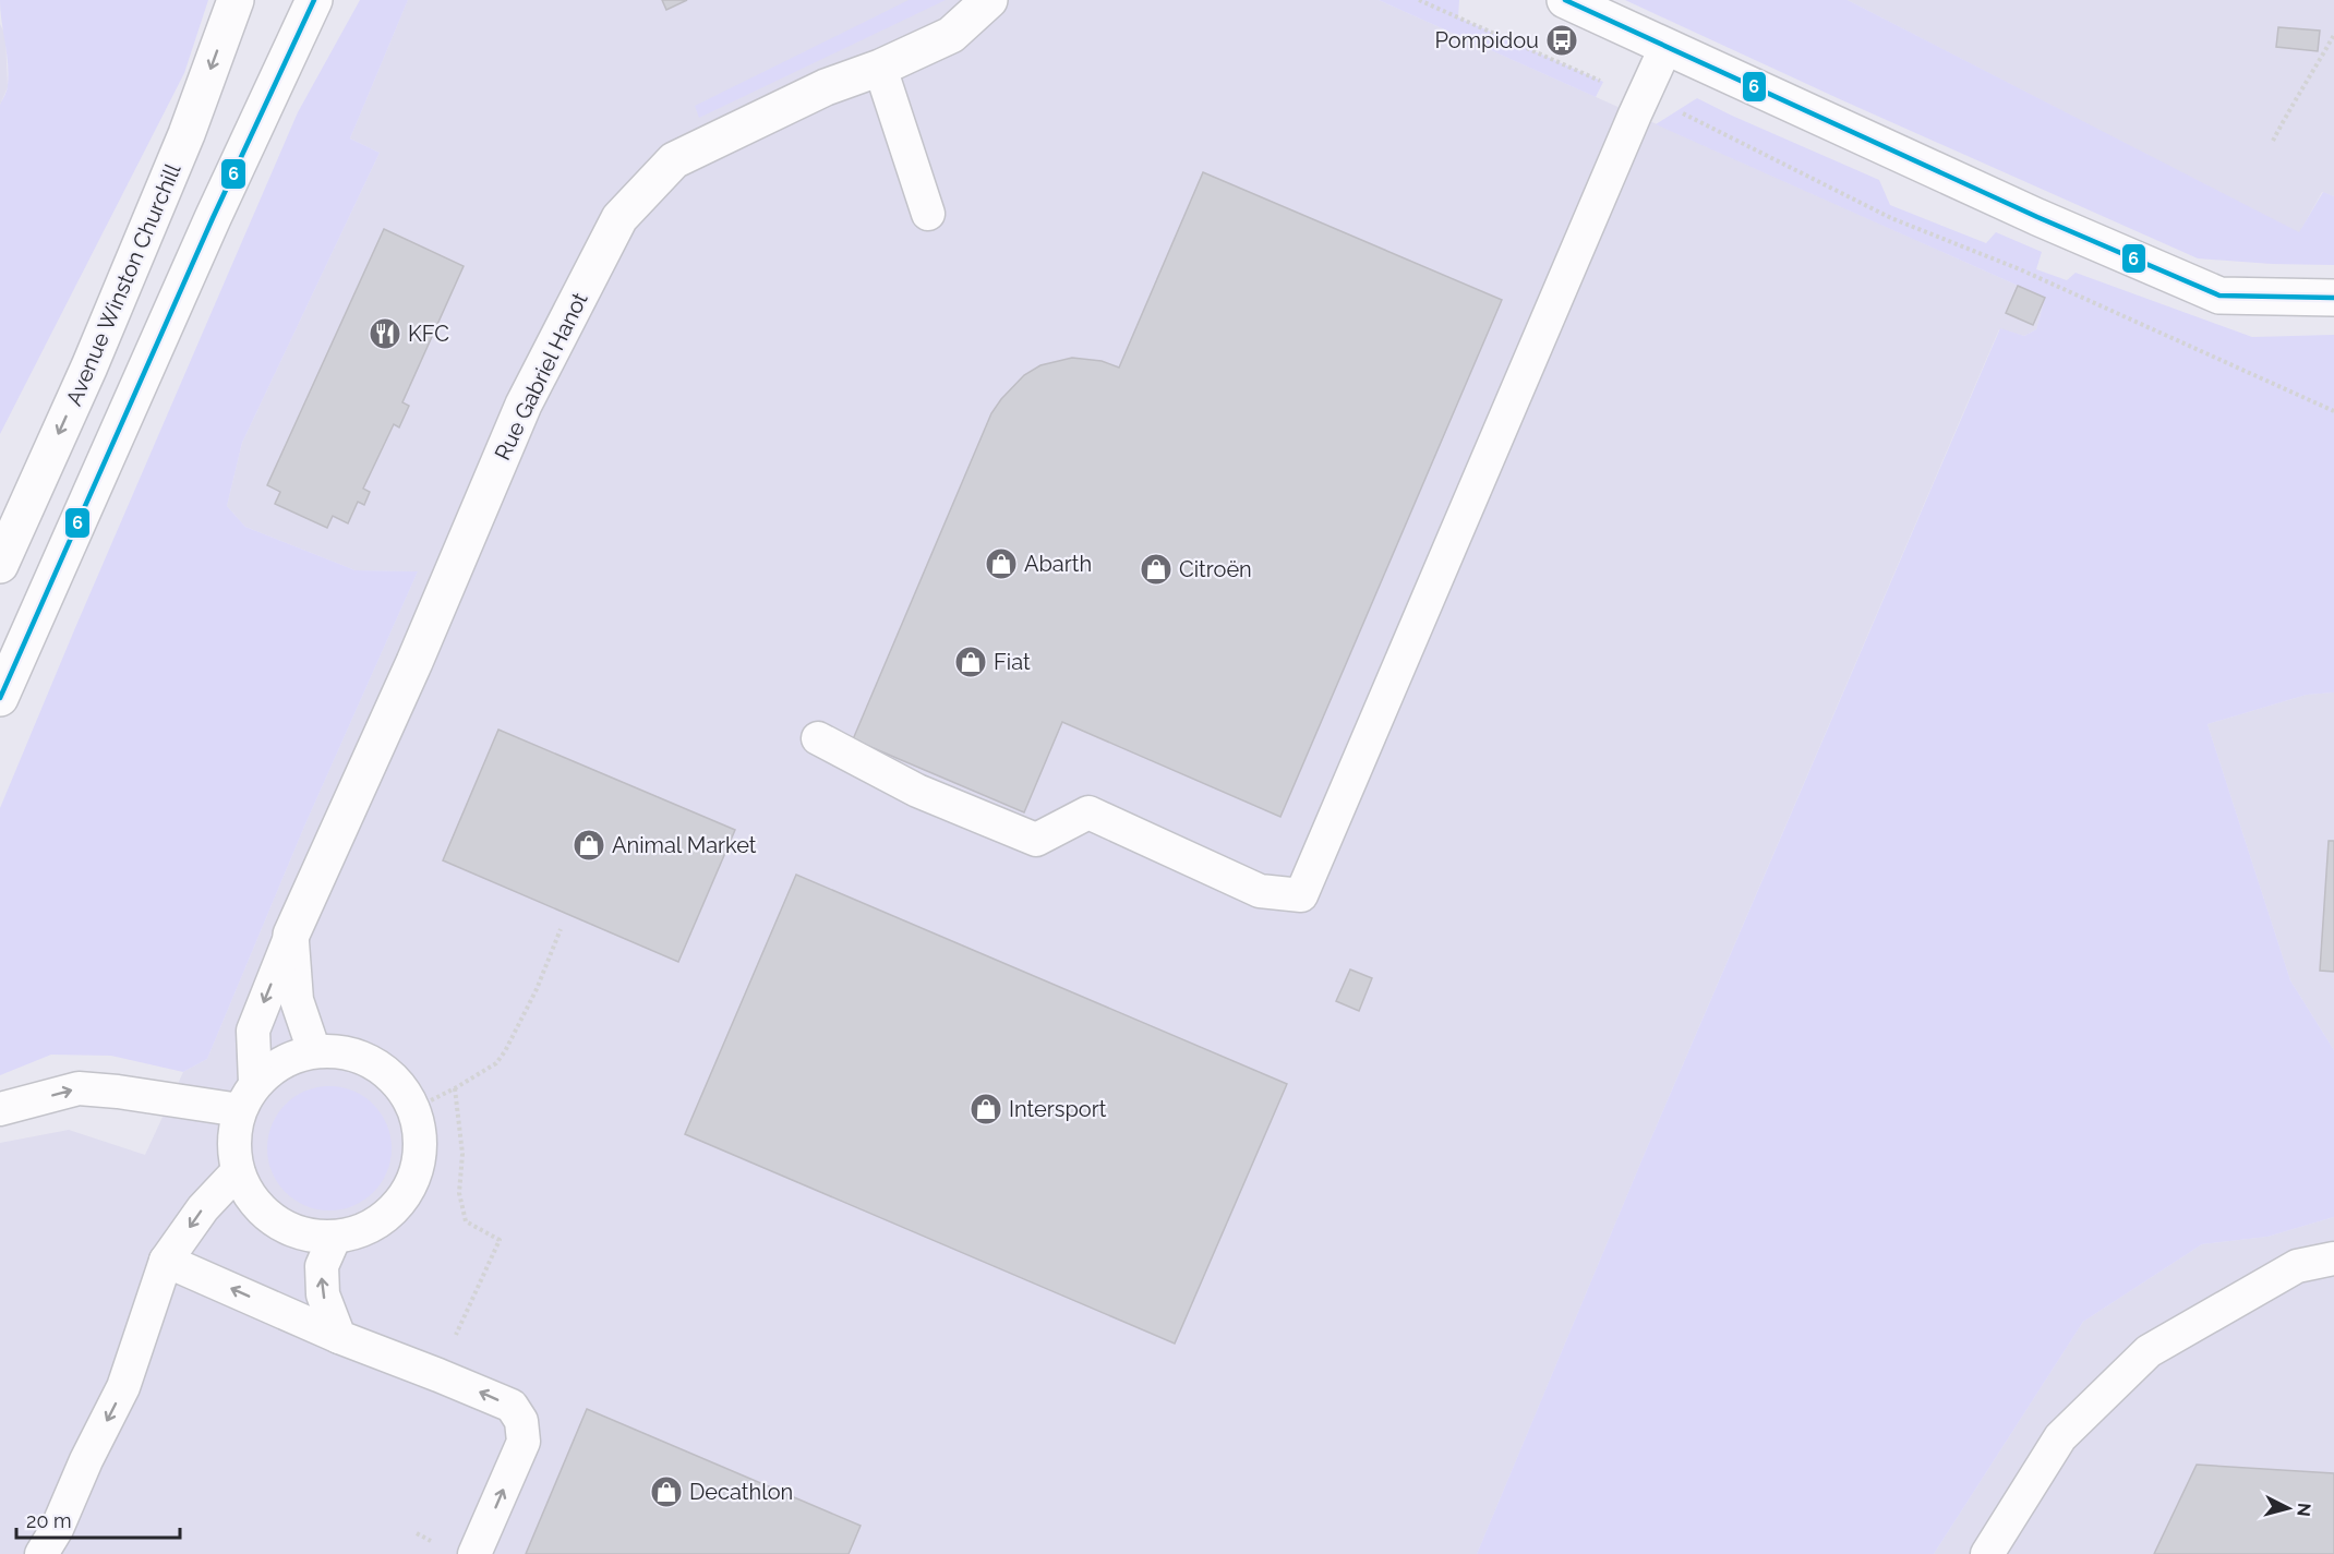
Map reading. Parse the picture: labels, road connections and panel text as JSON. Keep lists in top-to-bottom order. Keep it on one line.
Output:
{"streets":{"street":["Avenue Winston Churchill","Rue Gabriel Hanot"]},"places":{"bus stop":["Pompidou"],"restaurant":["KFC"],"shop":["Abarth","Citroën","Fiat","Animal Market","Intersport","Decathlon"]},"lines":["transit line 6"],"scale_bar":"20 m","north":"right"}
